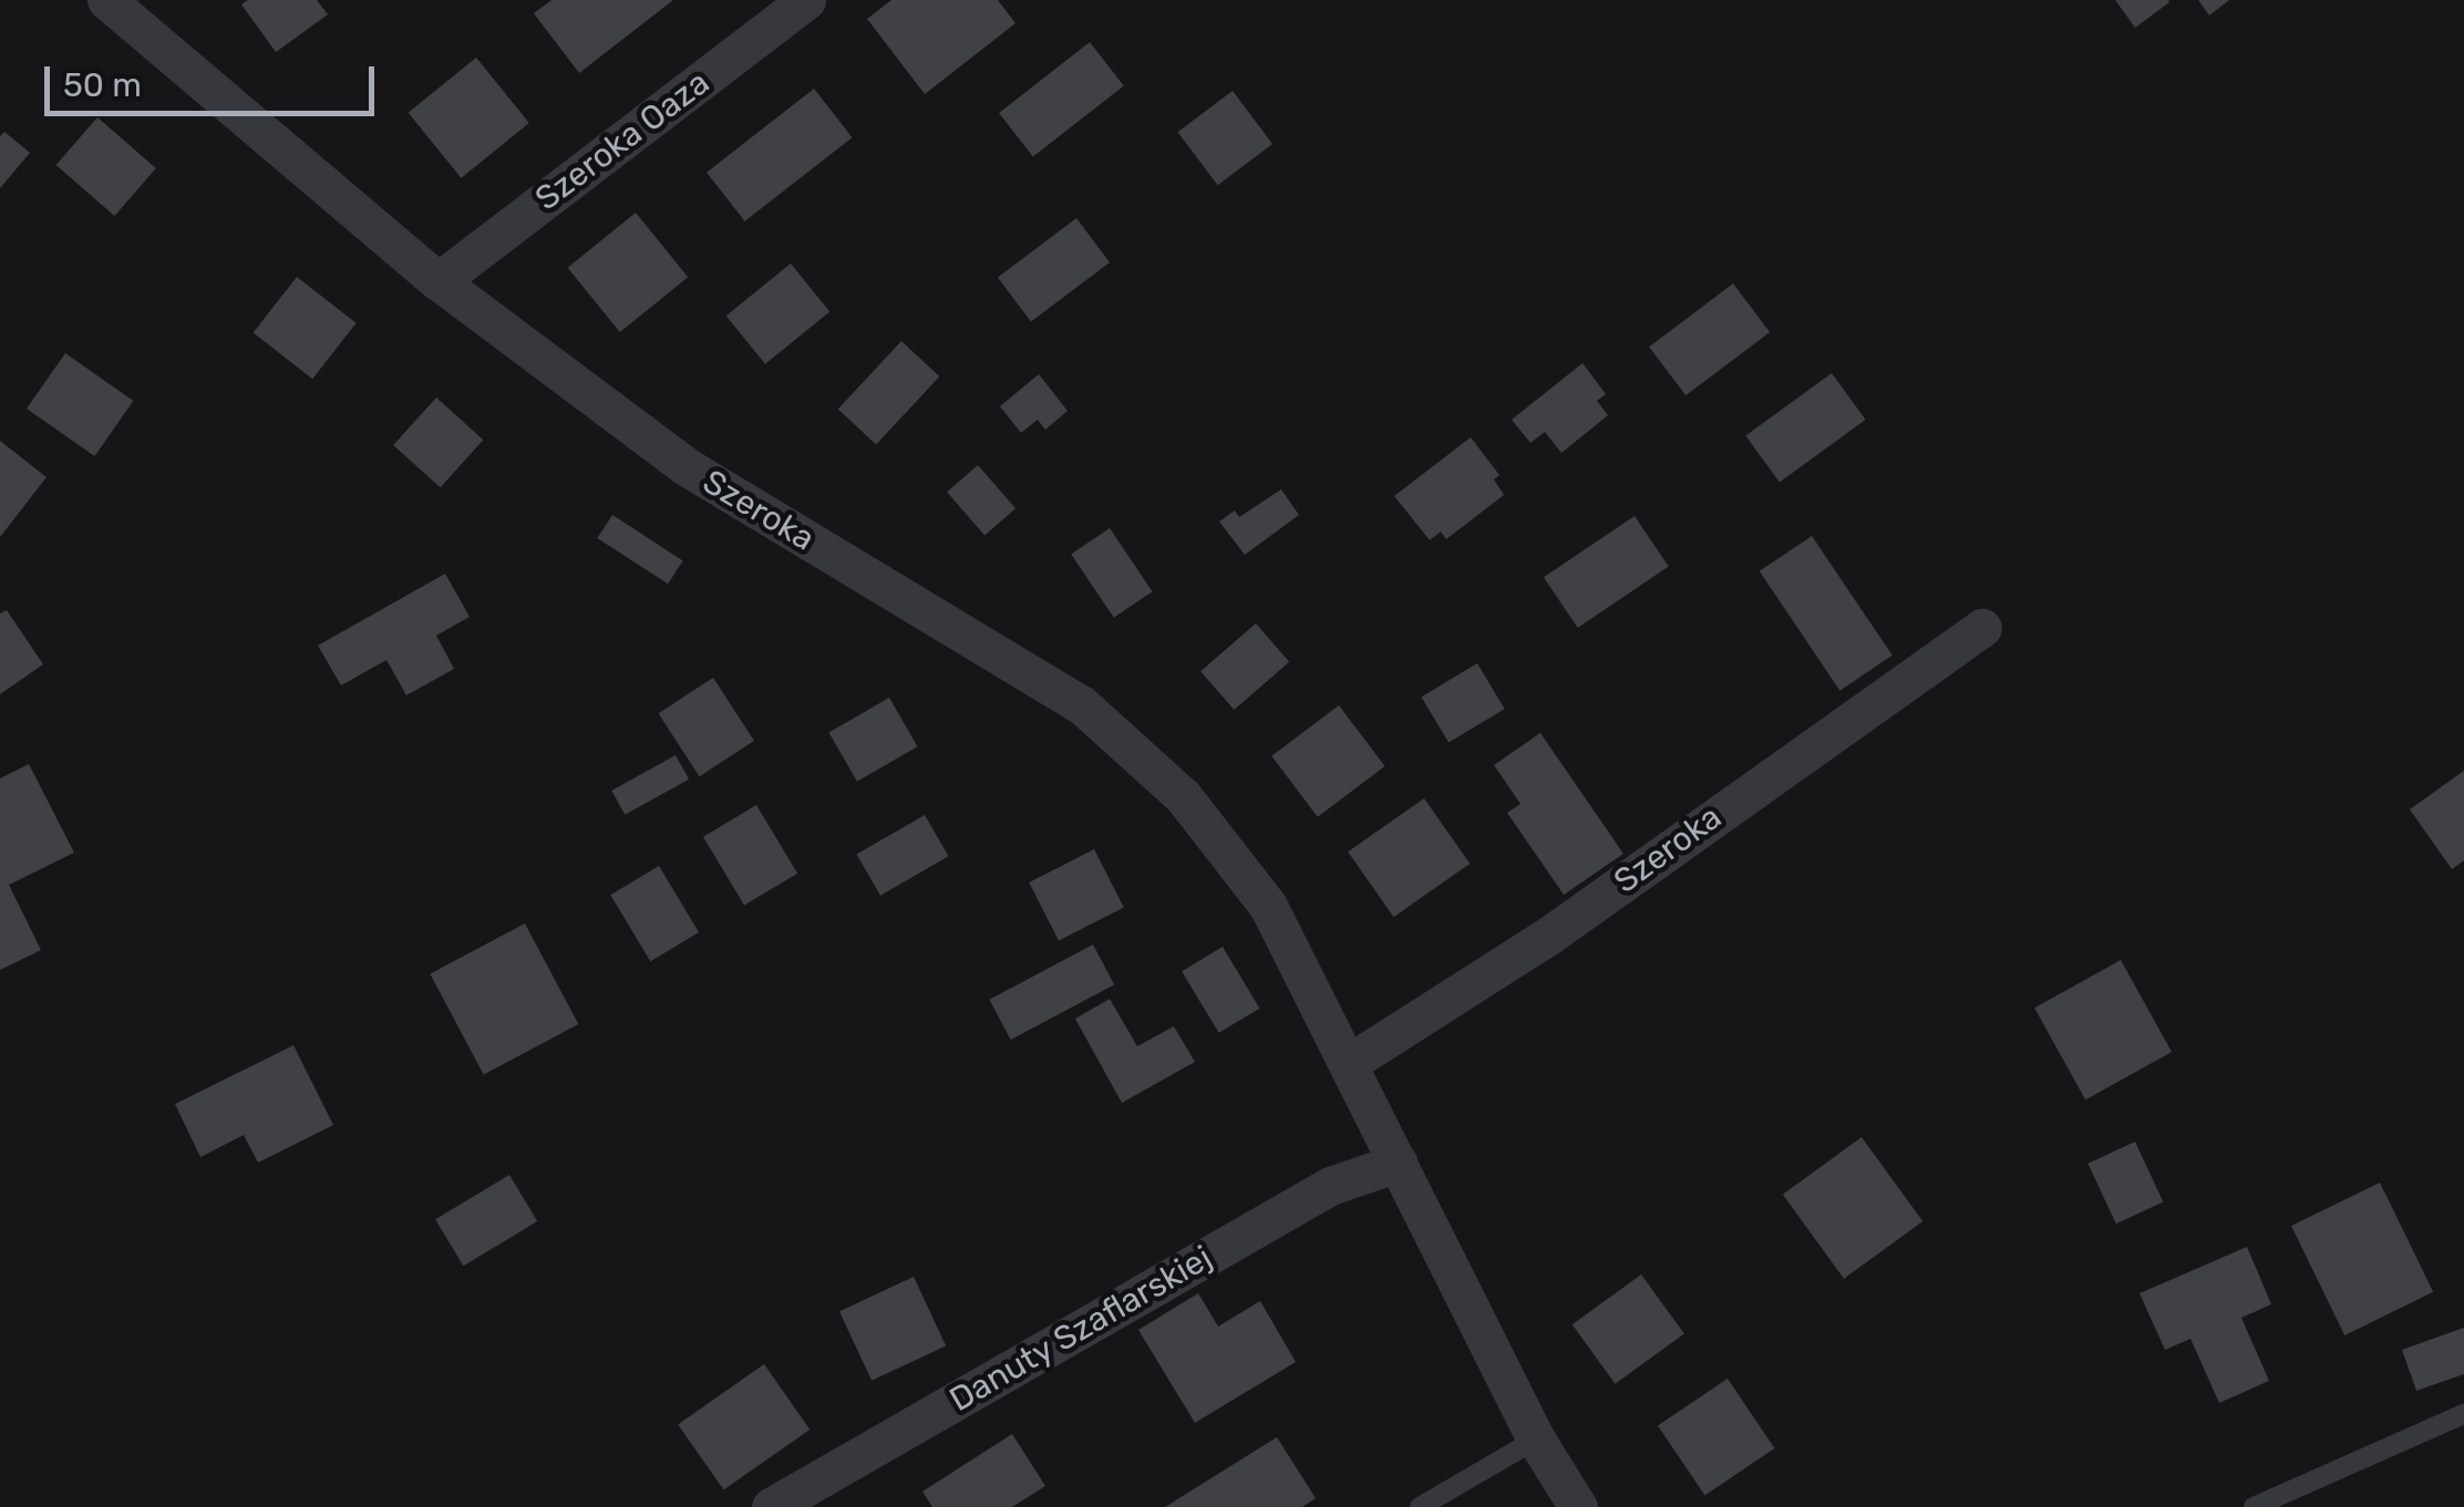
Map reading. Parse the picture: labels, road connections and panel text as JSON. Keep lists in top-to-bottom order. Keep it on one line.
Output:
{"streets":{"street":["Szeroka Oaza","Szeroka","Danuty Szaflarskiej"]},"crossings":[["Szeroka Oaza","Szeroka"],["Szeroka","Danuty Szaflarskiej"]],"scale_bar":"50 m"}
